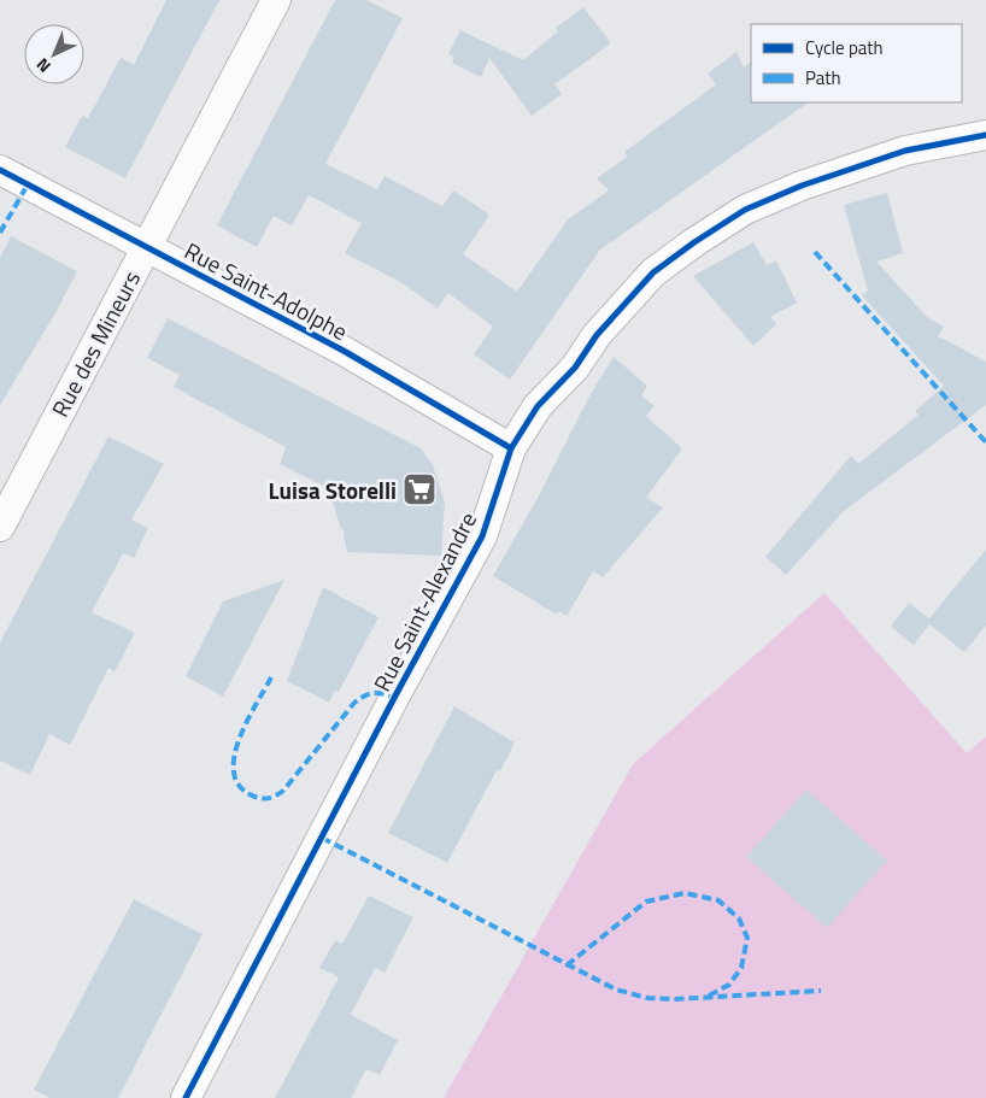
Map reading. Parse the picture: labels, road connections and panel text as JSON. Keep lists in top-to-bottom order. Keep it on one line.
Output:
{"streets":{"street":["Rue Saint-Adolphe","Rue des Mineurs","Rue Saint-Alexandre"]},"crossings":[["Rue Saint-Adolphe","Rue des Mineurs"],["Rue Saint-Adolphe","Rue Saint-Alexandre"]],"places":{"supermarket":["Luisa Storelli"]},"legend":["Cycle path","Path"],"north":"bottom left"}
